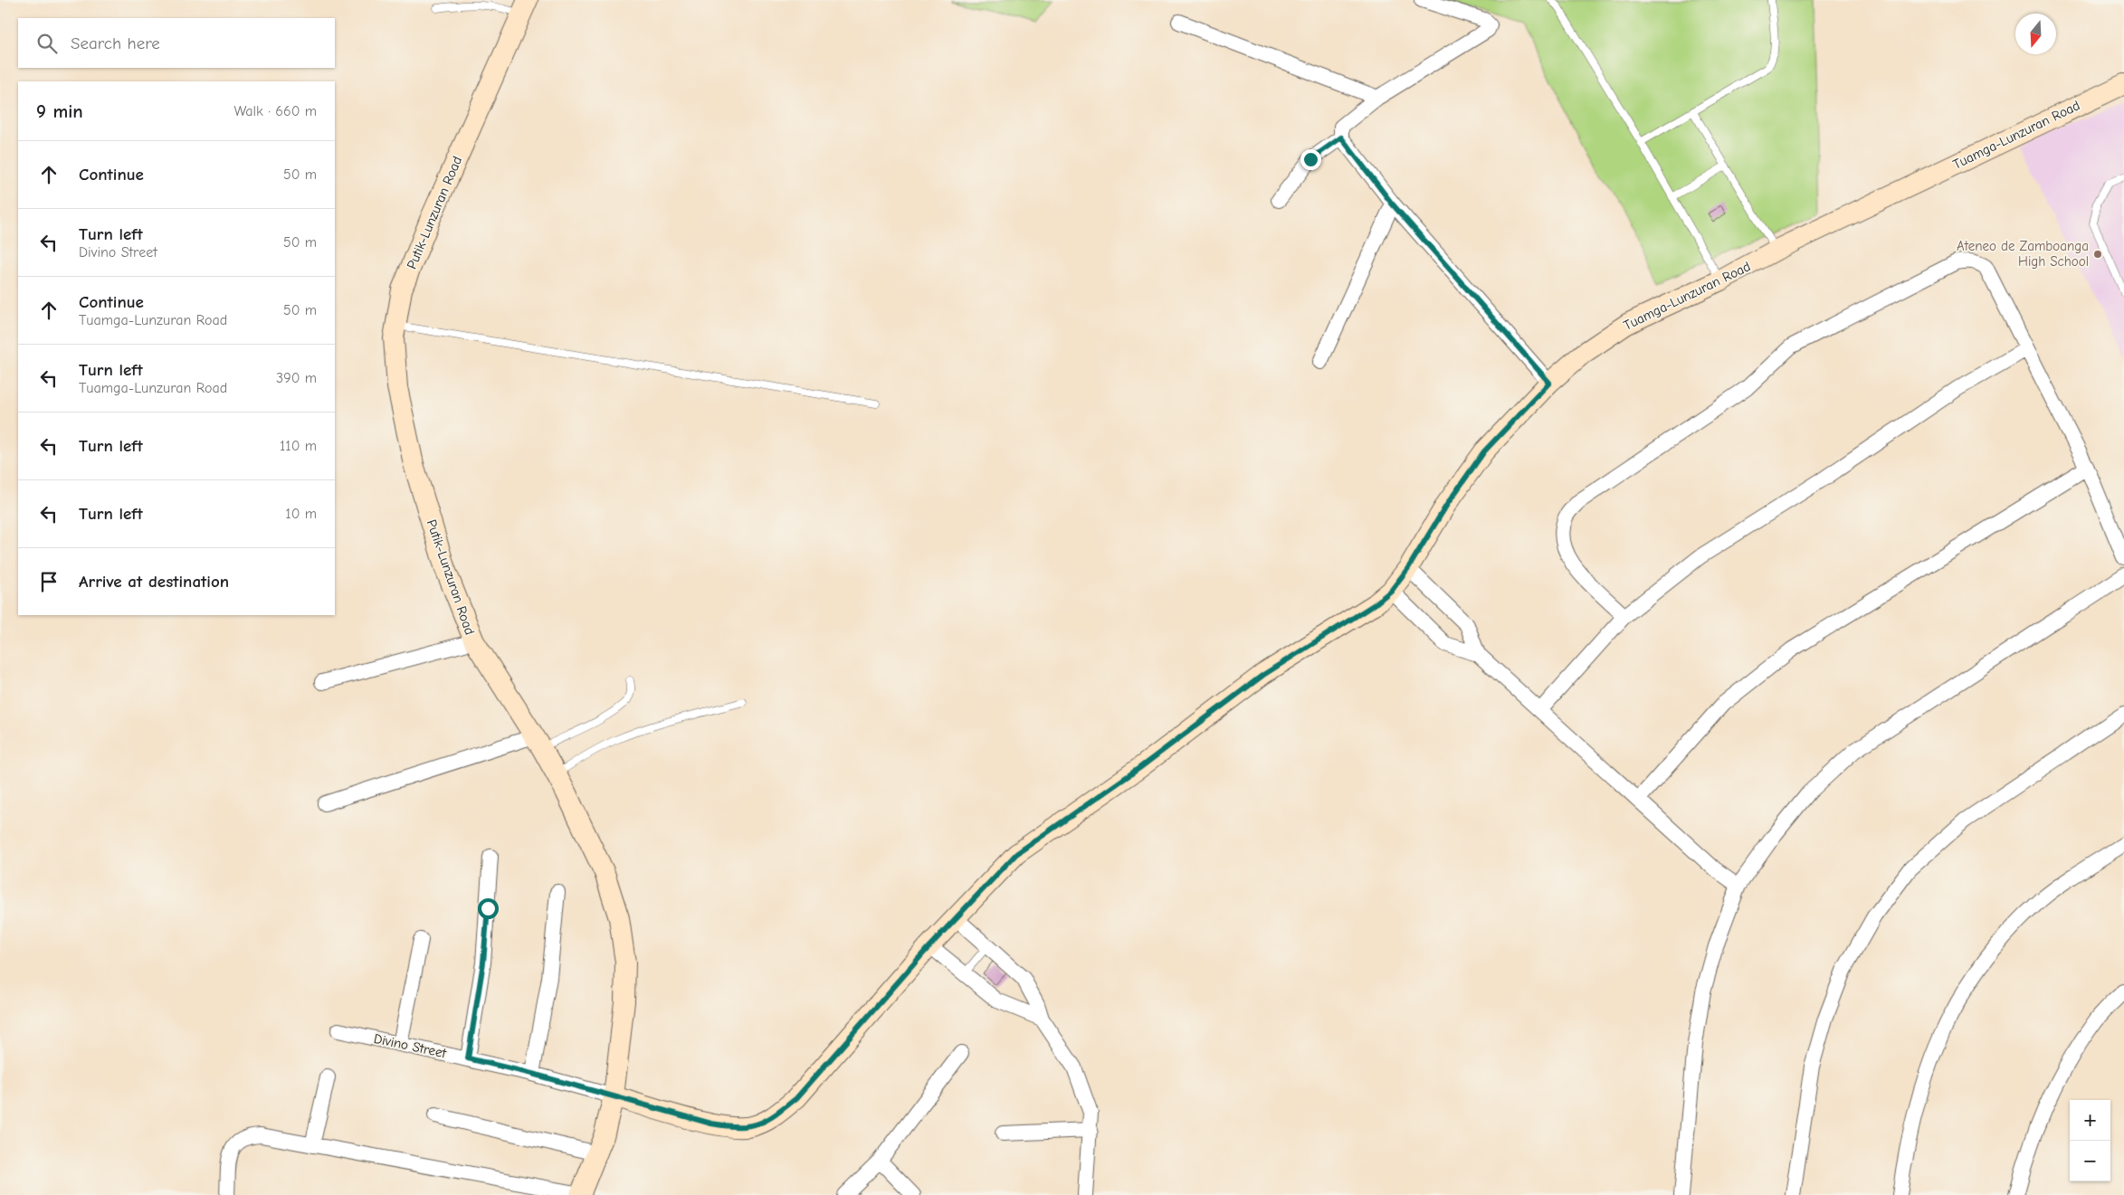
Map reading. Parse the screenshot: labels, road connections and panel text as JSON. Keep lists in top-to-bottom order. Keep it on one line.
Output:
{"streets":{"street":["Tuamga-Lunzuran Road","Putik-Lunzuran Road","Divino Street"]},"crossings":[["Tuamga-Lunzuran Road","Putik-Lunzuran Road"],["Tuamga-Lunzuran Road","Divino Street"],["Putik-Lunzuran Road","Divino Street"]],"places":["Ateneo de Zamboanga High School"],"north":"bottom","page":{"search":"Search here","heading":["9 min","Walk · 660 m"],"list":[["Continue","50 m"],["Turn left","Divino Street","50 m"],["Continue","Tuamga-Lunzuran Road","50 m"],["Turn left","Tuamga-Lunzuran Road","390 m"],["Turn left","110 m"],["Turn left","10 m"],"Arrive at destination"],"map_buttons":["+","−"]}}
